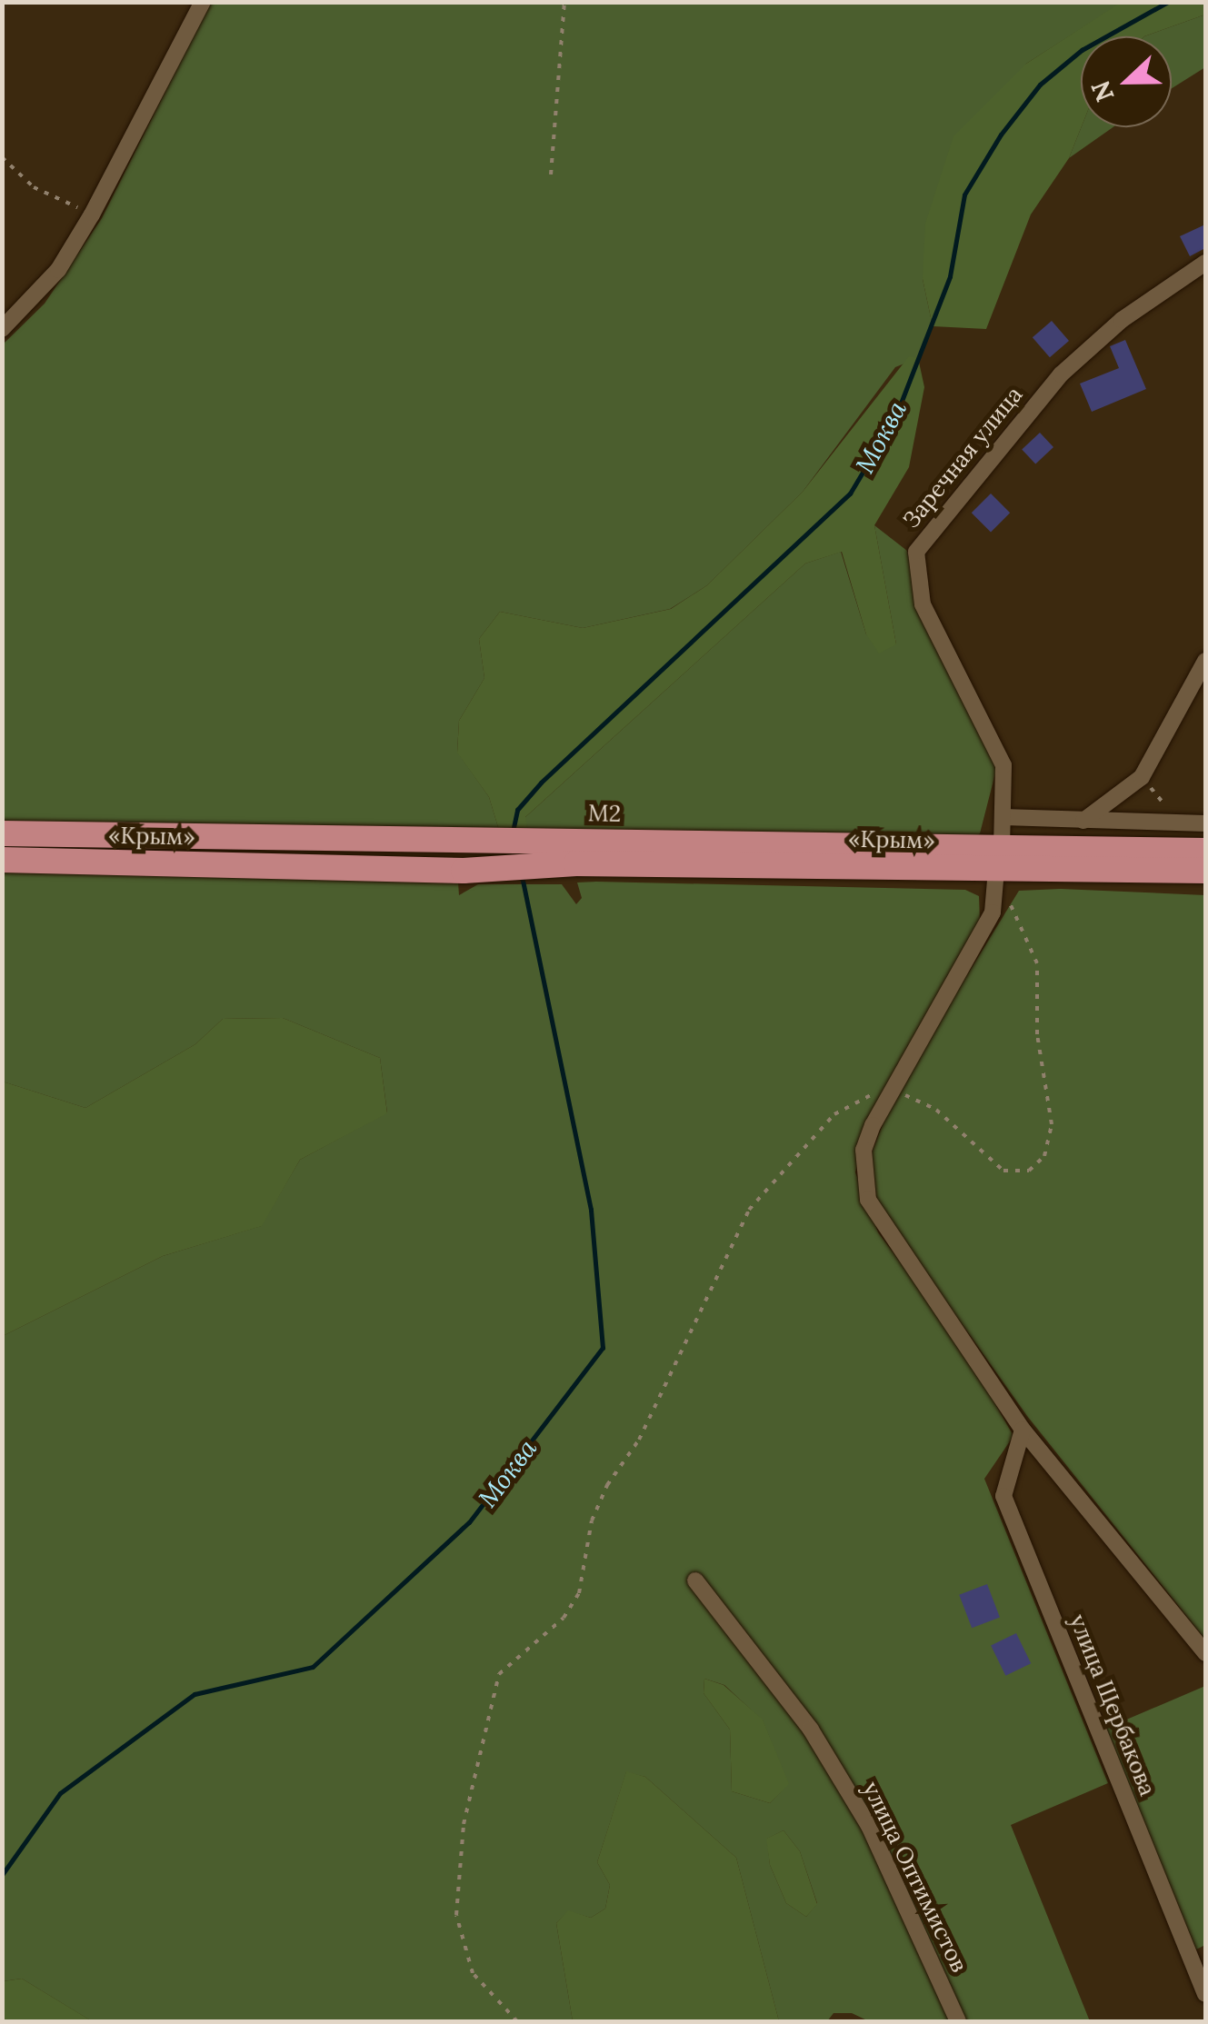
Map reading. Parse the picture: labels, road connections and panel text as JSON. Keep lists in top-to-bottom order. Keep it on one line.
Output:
{"streets":{"highway":["М2","«Крым»"],"street":["Заречная улица","улица Щербакова","улица Оптимистов"]},"crossings":[["Заречная улица","М2"],["Заречная улица","«Крым»"],["Заречная улица","улица Щербакова"],["М2","«Крым»"]],"water":["Моква"],"north":"left"}
